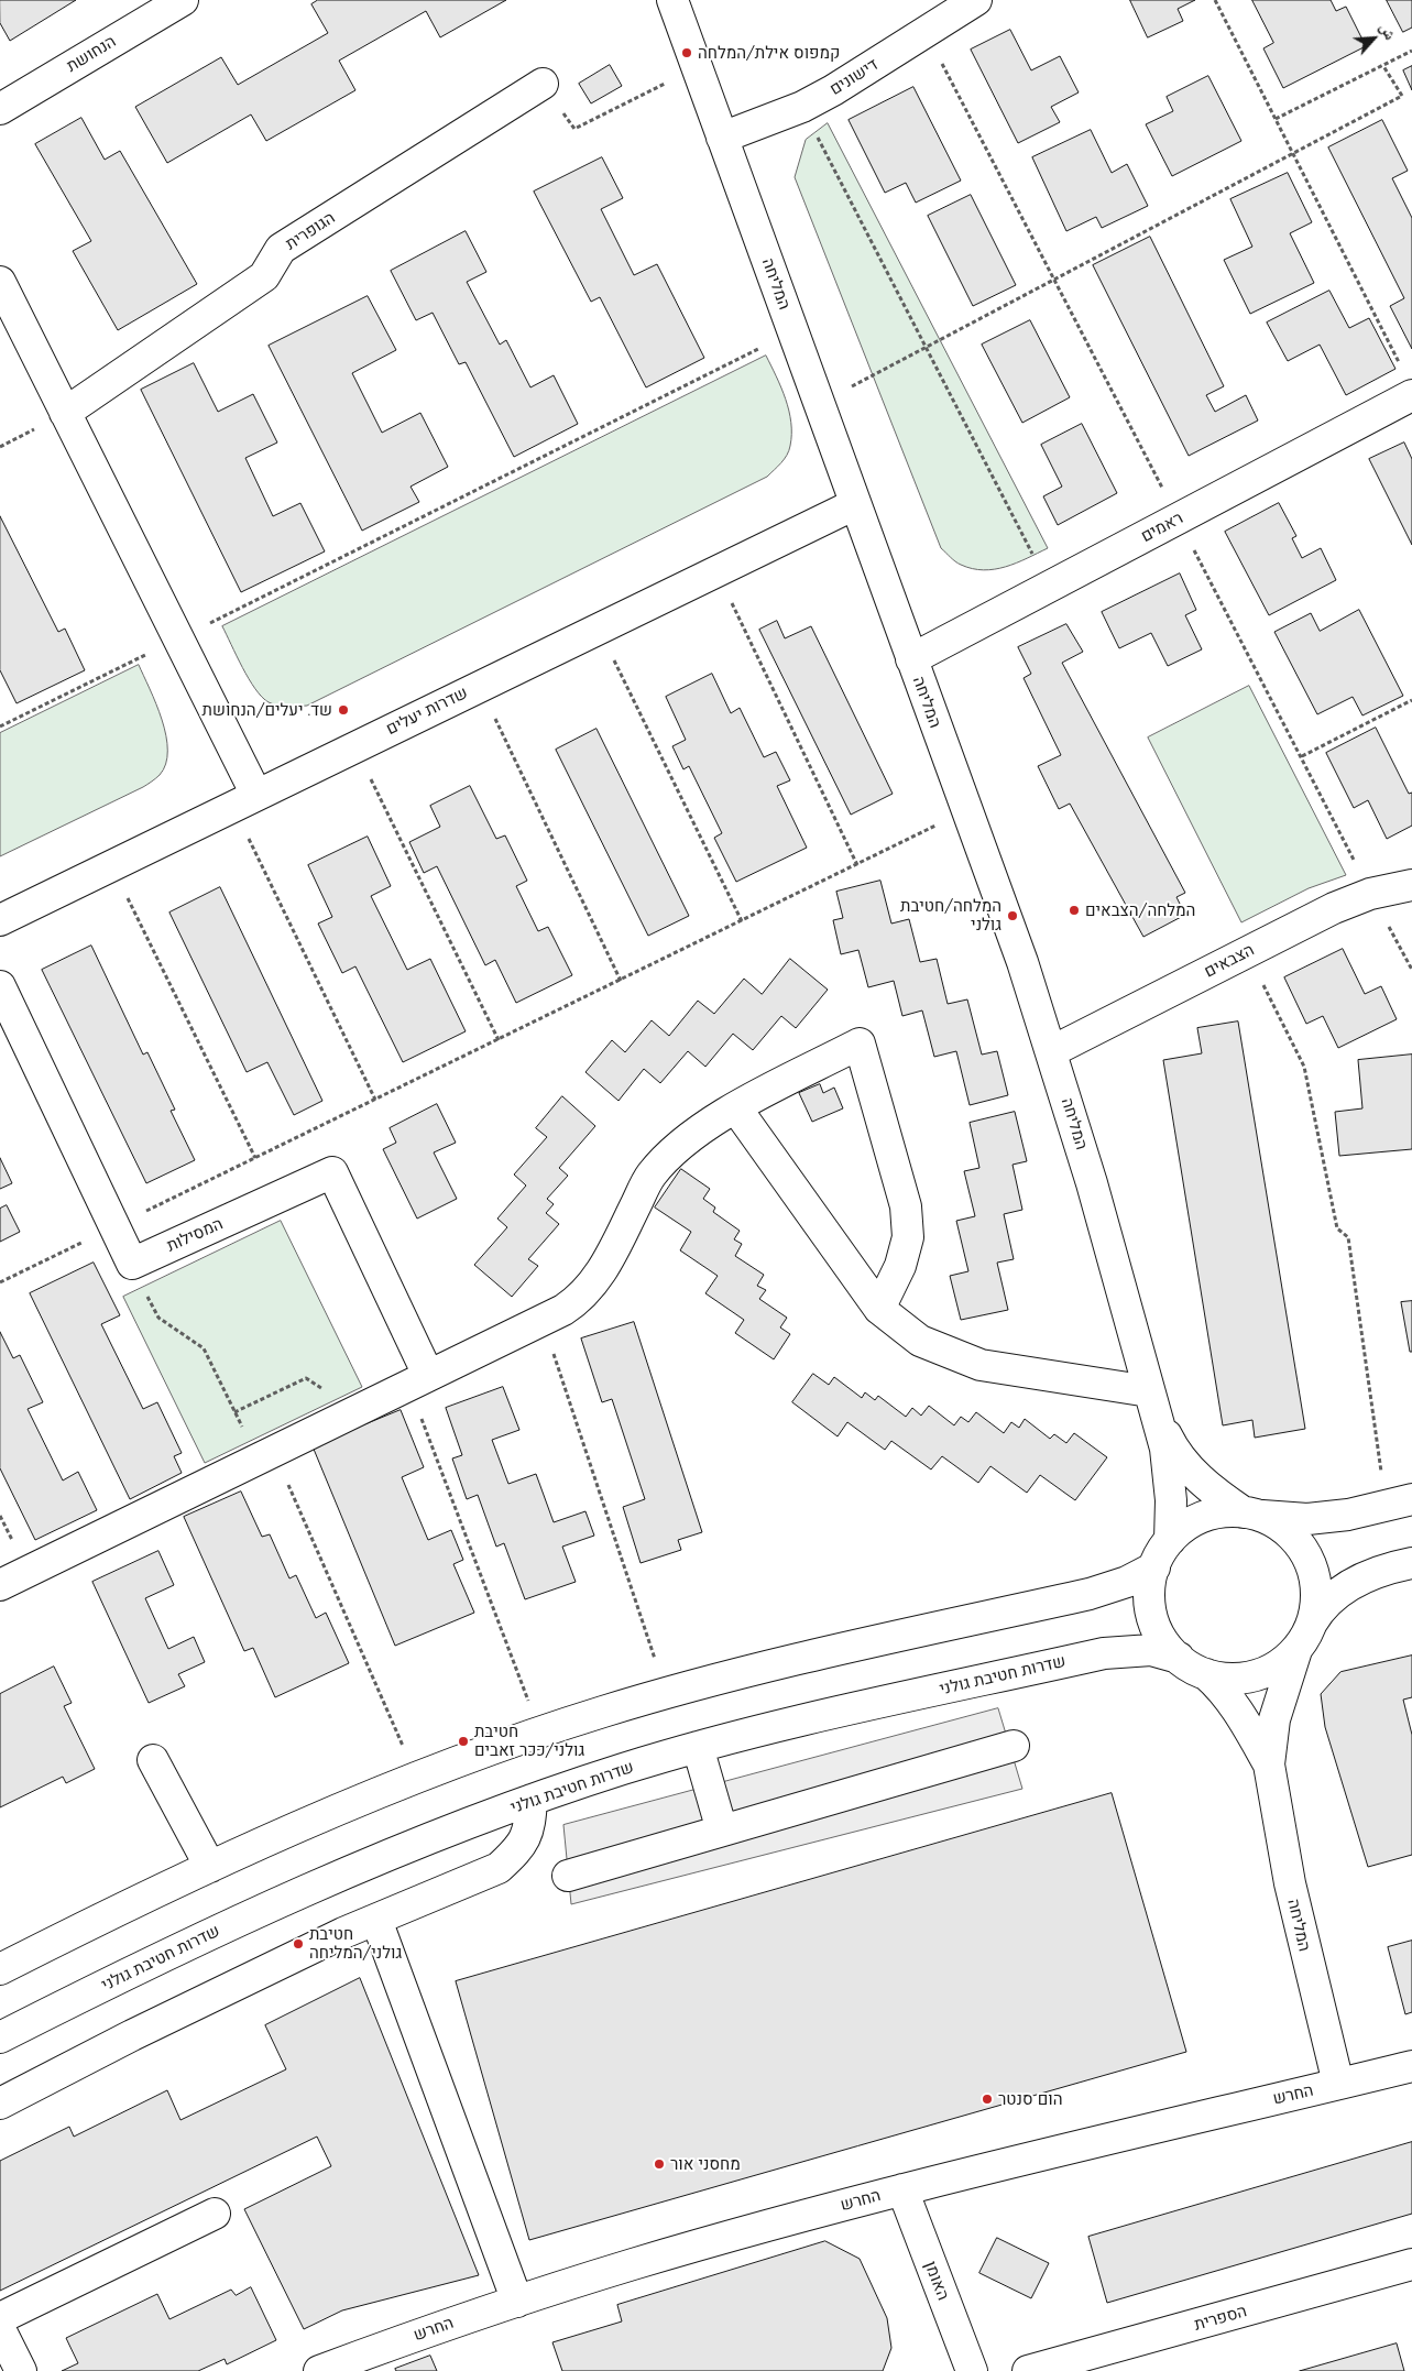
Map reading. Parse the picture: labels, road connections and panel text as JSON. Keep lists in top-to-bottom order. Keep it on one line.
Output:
{"streets":{"street":["הנחושת","דישונים","הגופרית","המליחה","ראמים","שדרות יעלים","הצבאים","המסילות","שדרות חטיבת גולני","החרש","האומן","הספרית"]},"crossings":[["דישונים","המליחה"],["המליחה","ראמים"],["המליחה","שדרות יעלים"],["המליחה","הצבאים"],["המליחה","שדרות חטיבת גולני"],["המליחה","החרש"],["החרש","האומן"]],"places":["קמפוס אילת/המלחה","שד. יעלים/הנחושת","המלחה/הצבאים","המלחה/חטיבת גולני","חטיבת גולני/ככר זאבים","חטיבת גולני/המליחה","הום סנטר","מחסני אור"],"north":"top right"}
